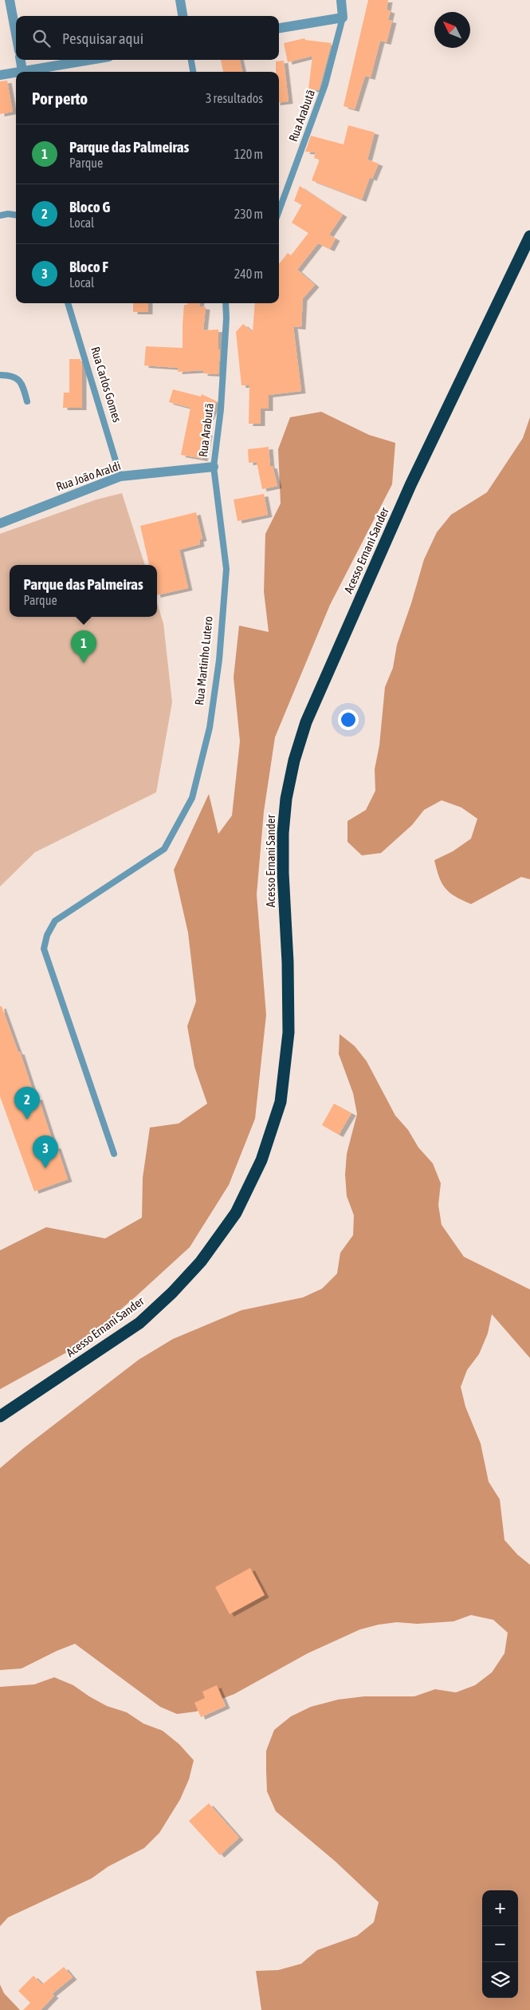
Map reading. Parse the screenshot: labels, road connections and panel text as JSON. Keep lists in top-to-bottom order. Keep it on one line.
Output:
{"streets":{"highway":["Acesso Ernani Sander"],"street":["Rua João Araldi"],"lane":["Rua Arabutã","Rua Carlos Gomes","Rua Martinho Lutero"]},"crossings":[["Rua Arabutã","Rua João Araldi"],["Rua Arabutã","Rua Martinho Lutero"],["Rua Carlos Gomes","Rua João Araldi"],["Rua João Araldi","Rua Martinho Lutero"]],"north":"top left","page":{"search":"Pesquisar aqui","heading":["Por perto","3 resultados"],"list":[{"mark":"1","name":"Parque das Palmeiras","note":"Parque","value":"120 m"},{"mark":"2","name":"Bloco G","note":"Local","value":"230 m"},{"mark":"3","name":"Bloco F","note":"Local","value":"240 m"}],"popup":["Parque das Palmeiras","Parque"],"pins":["1","2","3"],"map_buttons":["+","−"]}}
